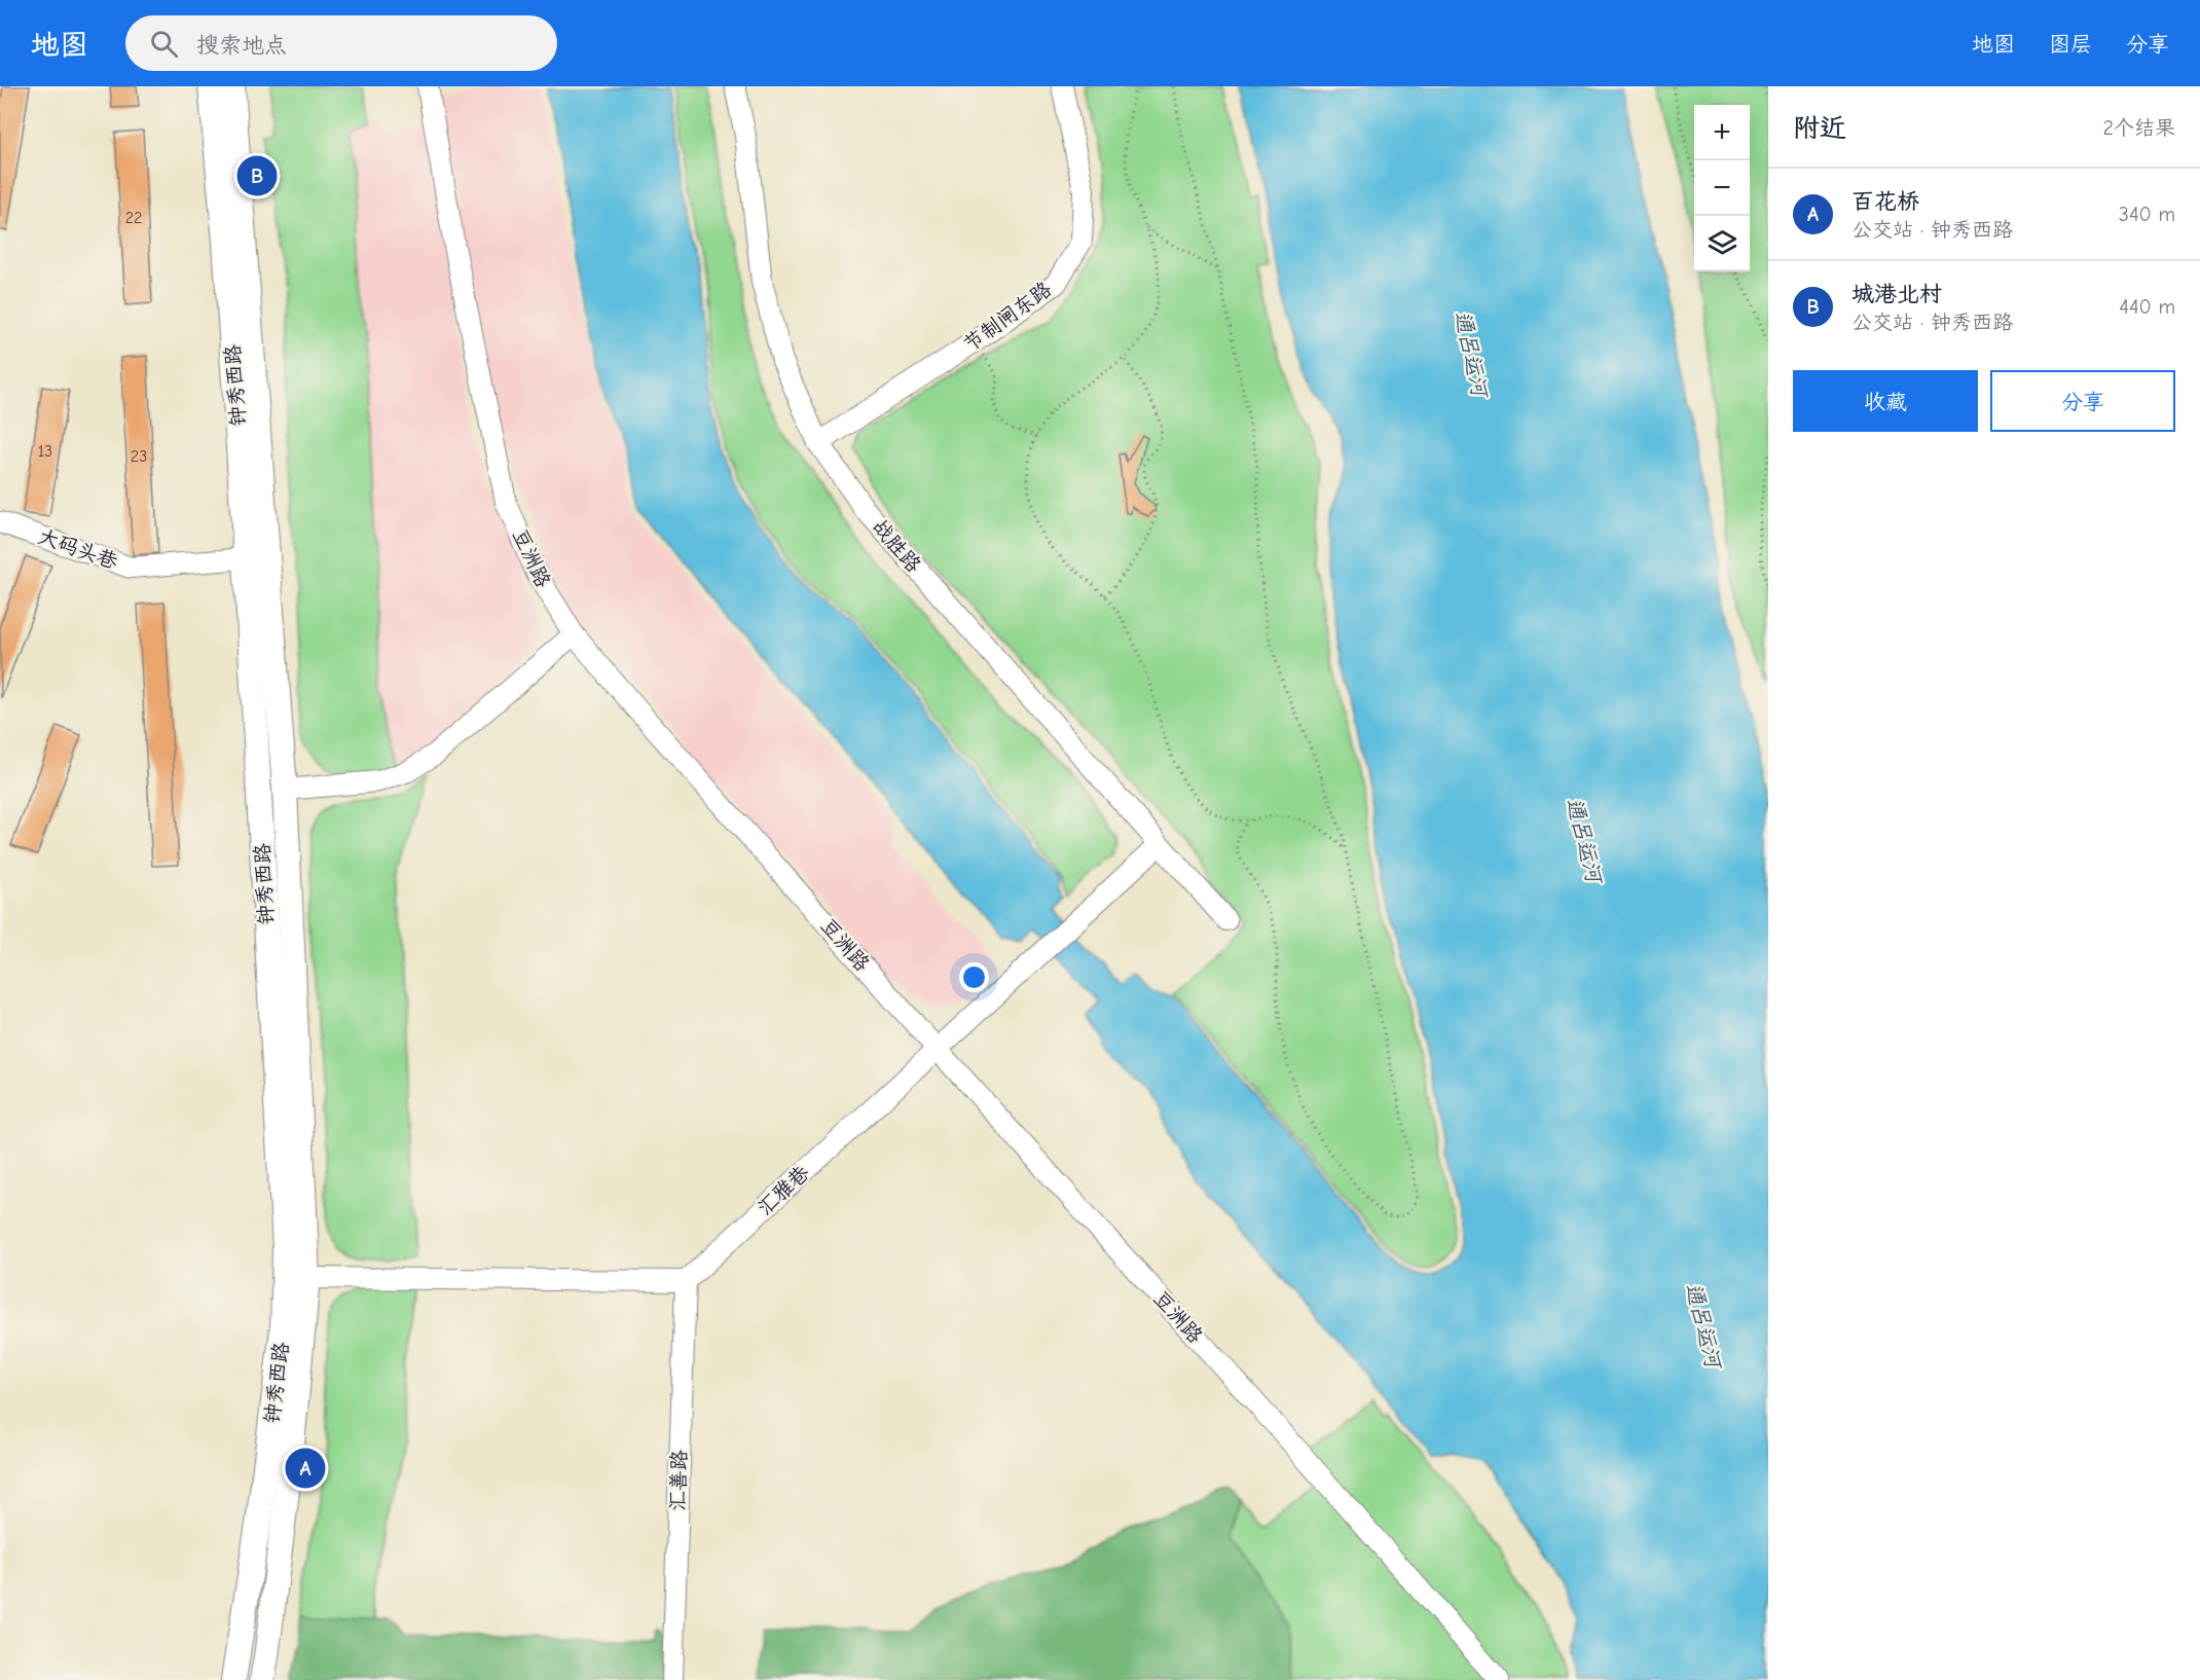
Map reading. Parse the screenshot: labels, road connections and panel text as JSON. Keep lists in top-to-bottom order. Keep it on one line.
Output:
{"streets":{"main road":["钟秀西路"],"street":["节制闸东路","战胜路","大码头巷","豆洲路","汇雅巷","汇善路"]},"crossings":[["节制闸东路","战胜路"],["钟秀西路","大码头巷"],["战胜路","汇雅巷"],["豆洲路","汇雅巷"],["汇雅巷","汇善路"]],"water":["通吕运河"],"house_numbers":["22","13","23"],"page":{"header":"地图","search":"搜索地点","nav":["地图","图层","分享"],"heading":["附近","2个结果"],"map_buttons":["+","−"],"pins":["B","A"],"list":[{"mark":"A","name":"百花桥","note":"公交站 · 钟秀西路","value":"340 m"},{"mark":"B","name":"城港北村","note":"公交站 · 钟秀西路","value":"440 m"}],"buttons":["收藏","分享"]}}
